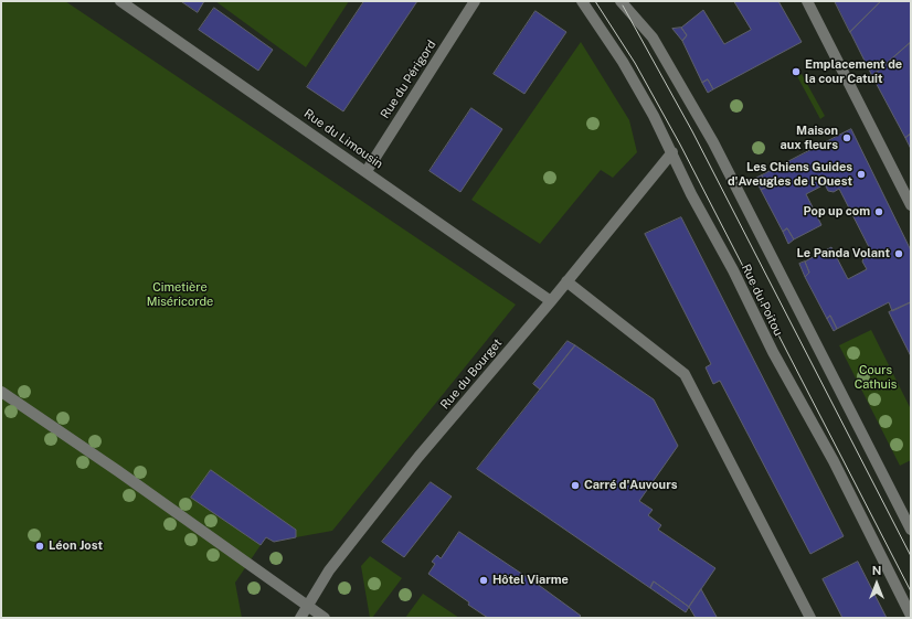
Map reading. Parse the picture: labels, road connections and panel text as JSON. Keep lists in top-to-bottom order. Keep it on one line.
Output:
{"streets":{"street":["Rue du Périgord","Rue du Limousin","Rue du Poitou","Rue du Bourget"]},"crossings":[["Rue du Périgord","Rue du Limousin"],["Rue du Limousin","Rue du Bourget"],["Rue du Poitou","Rue du Bourget"]],"parks":["Cimetière Miséricorde","Cours Cathuis"],"places":["Emplacement de la cour Catuit","Maison aux fleurs","Les Chiens Guides d'Aveugles de l'Ouest","Pop up com","Le Panda Volant","Carré d'Auvours","Léon Jost","Hôtel Viarme"],"north":"top"}
